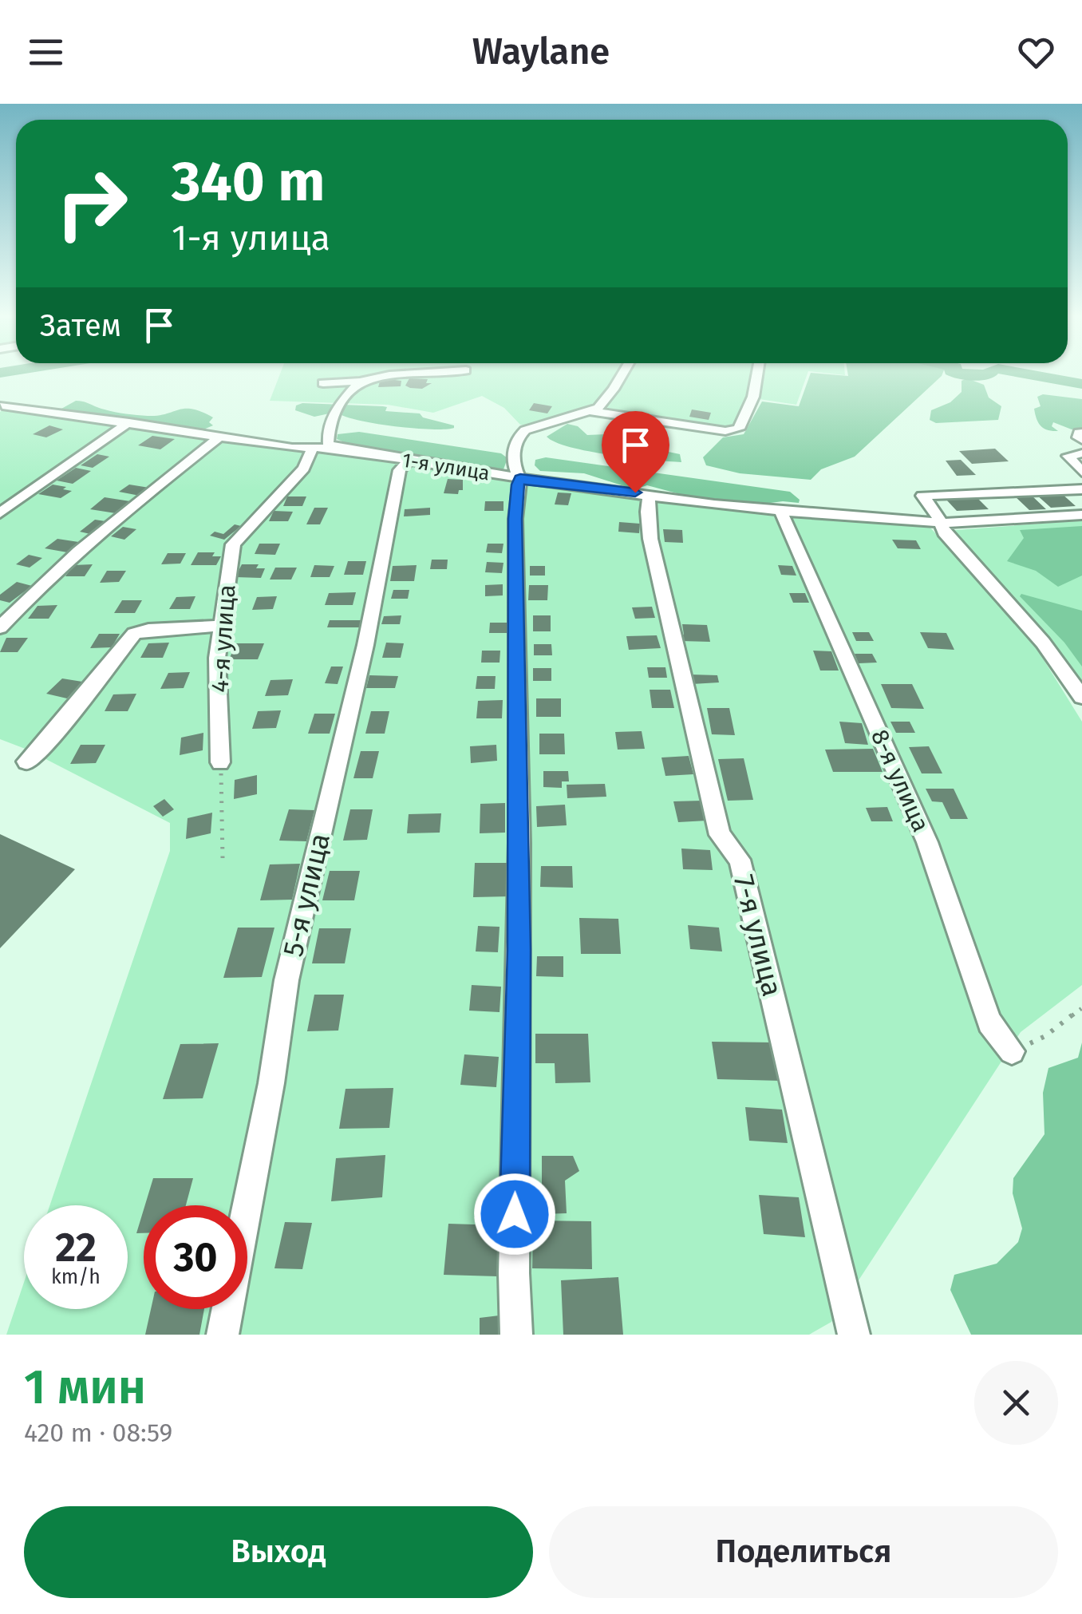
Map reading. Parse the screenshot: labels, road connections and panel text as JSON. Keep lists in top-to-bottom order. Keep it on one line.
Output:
{"streets":{"street":["1-я улица","4-я улица","8-я улица","5-я улица","7-я улица"]},"crossings":[["1-я улица","4-я улица"],["1-я улица","8-я улица"],["1-я улица","5-я улица"],["1-я улица","7-я улица"]],"page":{"header":"Waylane","turn":["340 m","1-я улица"],"then":"Затем","speed":"22 km/h","limit":"30","heading":["1 мин","420 m · 08:59"],"buttons":["Выход","Поделиться"]}}
